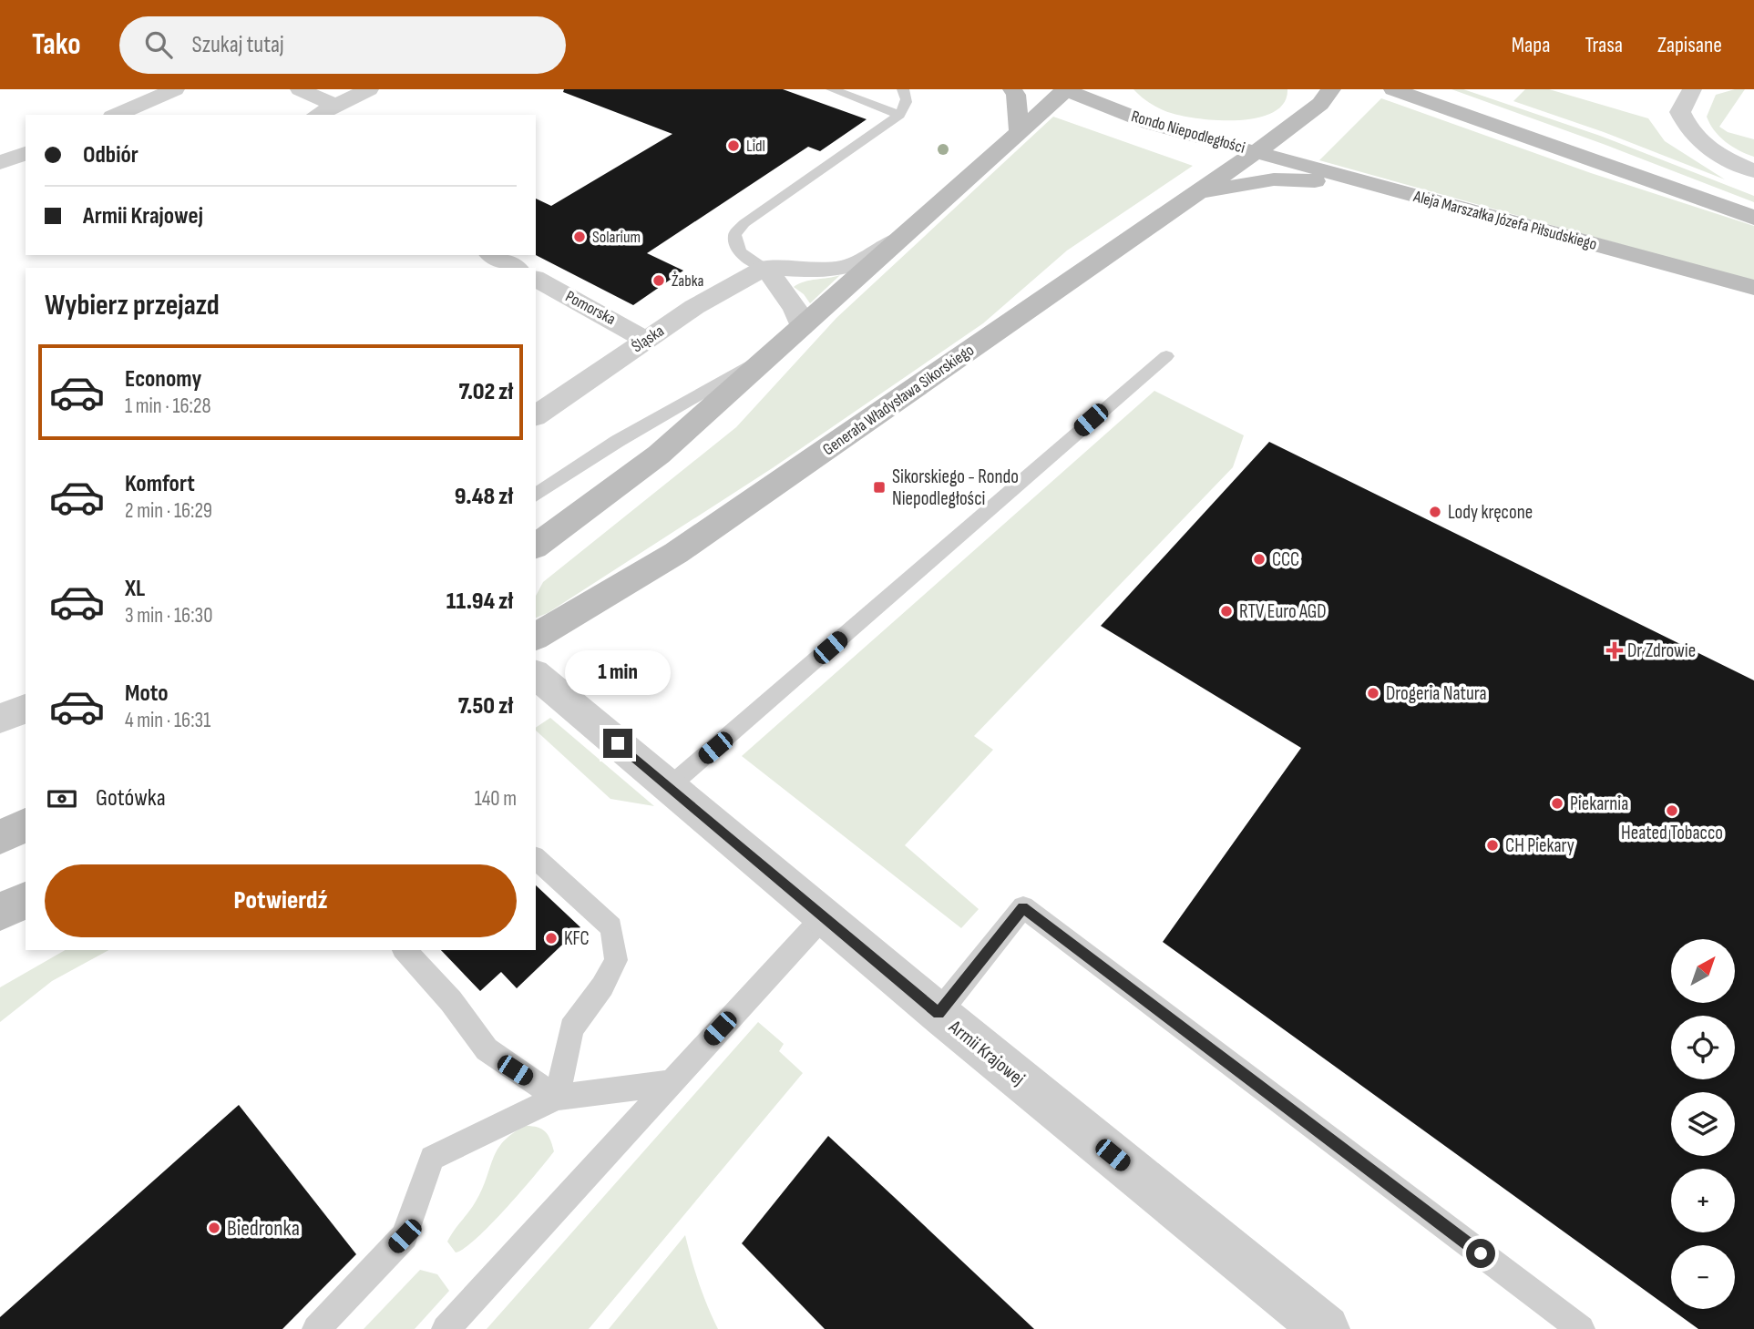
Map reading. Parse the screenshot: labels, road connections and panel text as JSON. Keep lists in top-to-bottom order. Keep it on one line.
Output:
{"streets":{"street":["Rondo Niepodległości","Aleja Marszałka Józefa Piłsudskiego","Pomorska","Śląska","Generała Władysława Sikorskiego","Armii Krajowej"]},"crossings":[["Rondo Niepodległości","Aleja Marszałka Józefa Piłsudskiego"],["Rondo Niepodległości","Generała Władysława Sikorskiego"],["Aleja Marszałka Józefa Piłsudskiego","Generała Władysława Sikorskiego"],["Pomorska","Śląska"]],"places":{"other":["Lidl","Solarium","Żabka","Lody kręcone","CCC","RTV Euro AGD","Drogeria Natura","Piekarnia","Heated Tobacco","CH Piekary","KFC","Biedronka"],"transit":["Sikorskiego - Rondo Niepodległości"],"health":["Dr Zdrowie"]},"north":"top right","page":{"header":"Tako","search":"Szukaj tutaj","nav":["Mapa","Trasa","Zapisane"],"banner":["Odbiór","Armii Krajowej"],"heading":"Wybierz przejazd","list":[{"name":"Economy","note":"1 min · 16:28","value":"7.02 zł"},{"name":"Komfort","note":"2 min · 16:29","value":"9.48 zł"},{"name":"XL","note":"3 min · 16:30","value":"11.94 zł"},{"name":"Moto","note":"4 min · 16:31","value":"7.50 zł"}],"bubble":"1 min","pay":["Gotówka","140 m"],"buttons":"Potwierdź","map_buttons":["+","−"]}}
